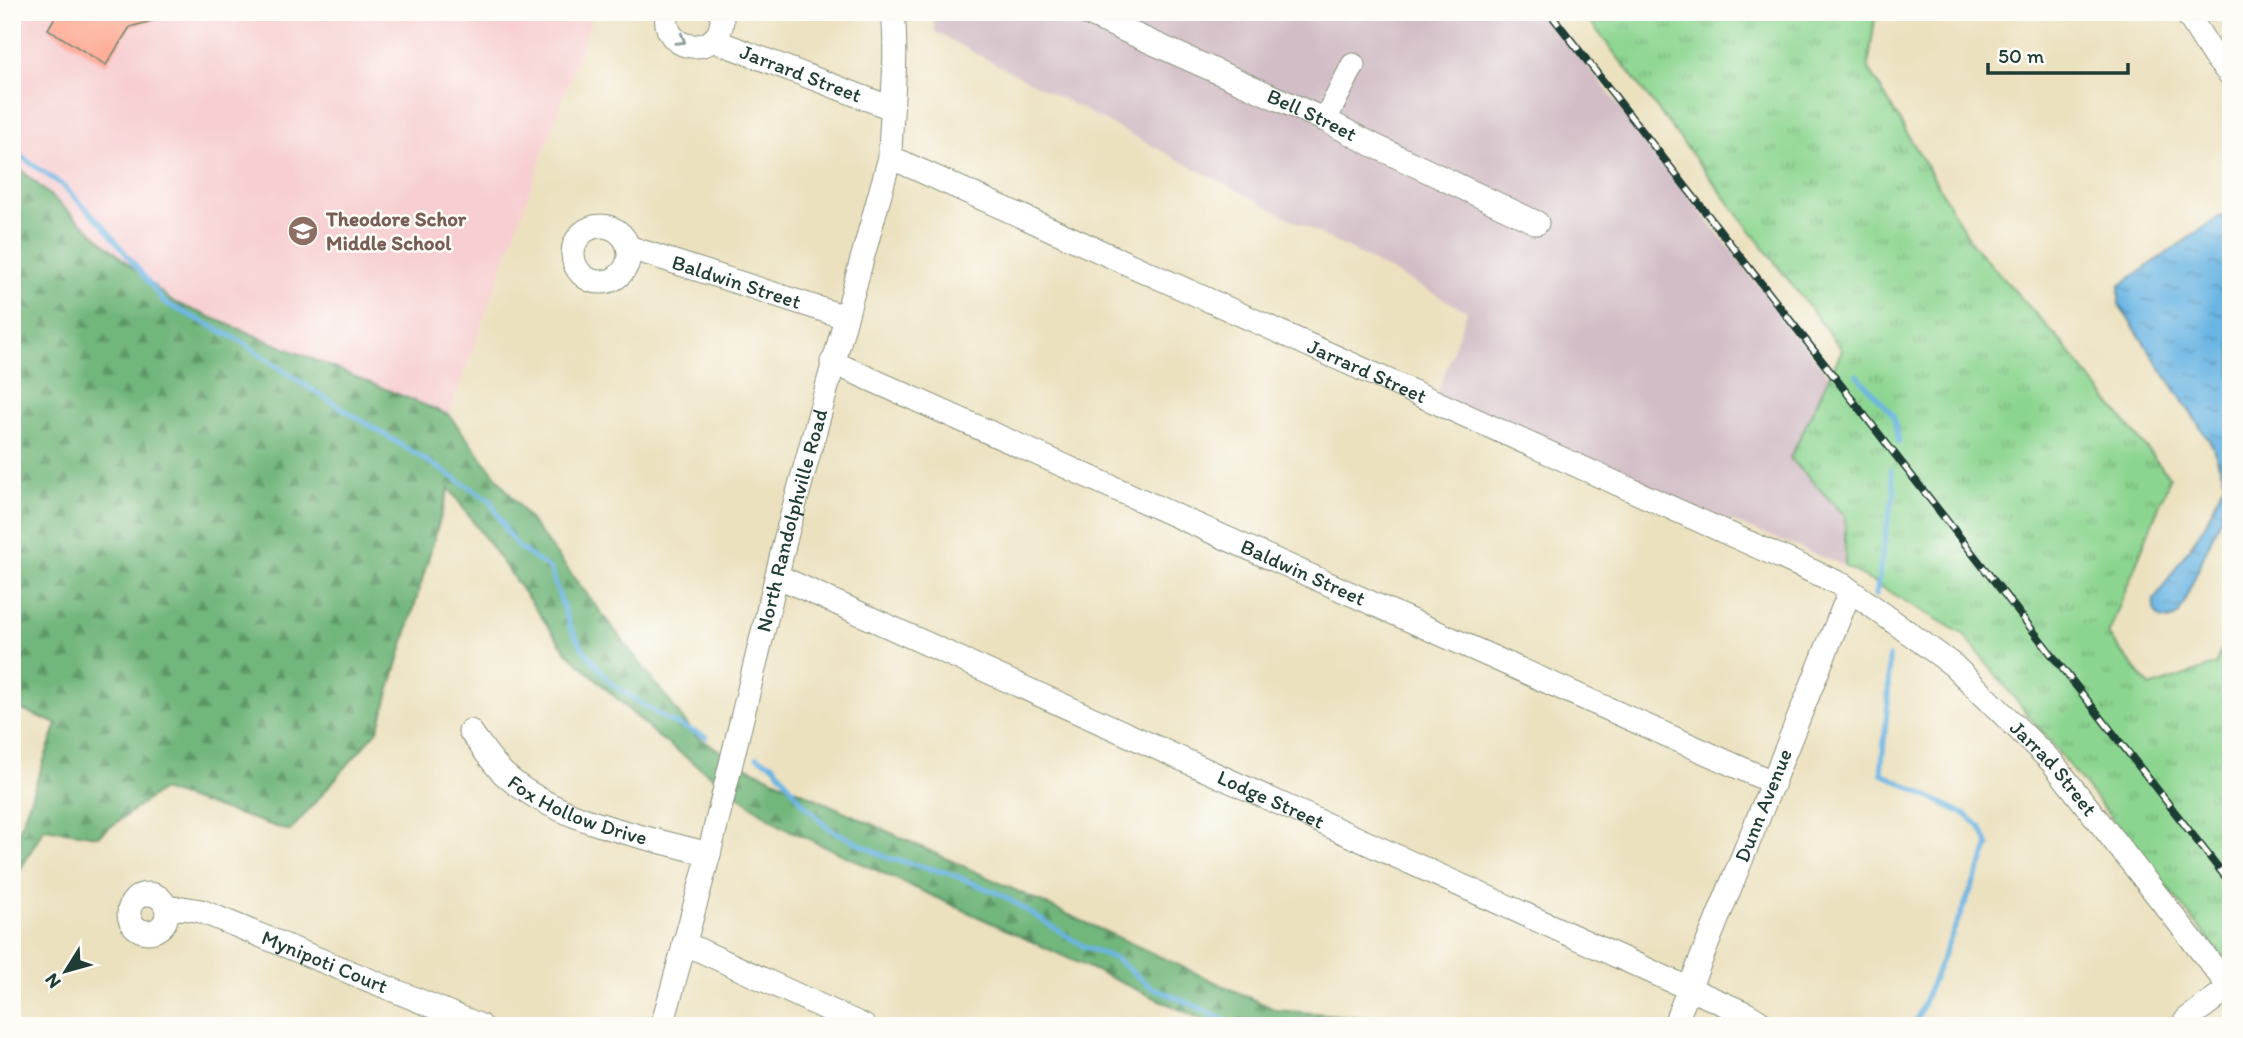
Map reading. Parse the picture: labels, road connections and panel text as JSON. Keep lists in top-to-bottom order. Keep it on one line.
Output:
{"streets":{"street":["Jarrard Street","Bell Street","Baldwin Street","North Randolphville Road","Jarrad Street","Lodge Street","Dunn Avenue","Fox Hollow Drive","Mynipoti Court"]},"crossings":[["Jarrard Street","North Randolphville Road"],["Jarrard Street","Jarrad Street"],["Jarrard Street","Dunn Avenue"],["Baldwin Street","North Randolphville Road"],["Baldwin Street","Dunn Avenue"],["North Randolphville Road","Lodge Street"],["North Randolphville Road","Fox Hollow Drive"],["Jarrad Street","Dunn Avenue"],["Lodge Street","Dunn Avenue"]],"places":{"school or university":["Theodore Schor Middle School"]},"scale_bar":"50 m","north":"bottom left"}
